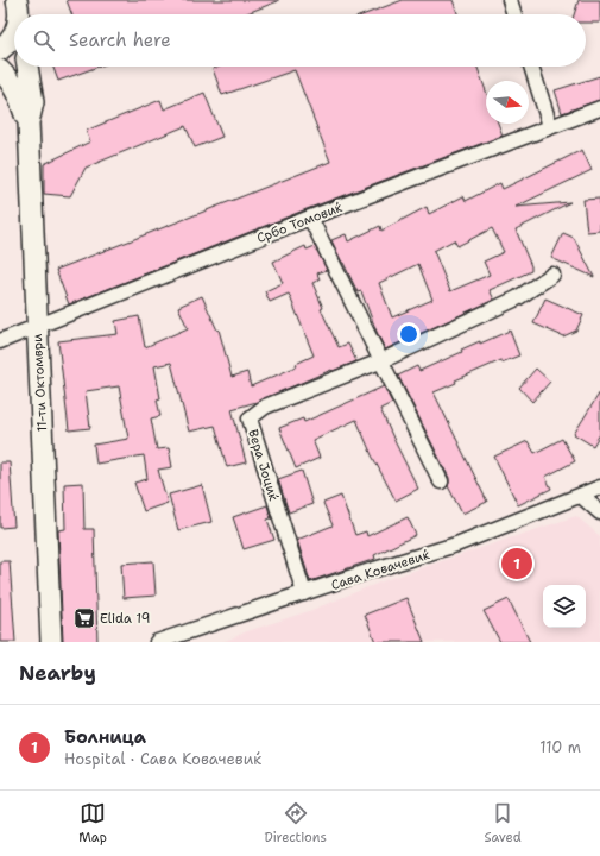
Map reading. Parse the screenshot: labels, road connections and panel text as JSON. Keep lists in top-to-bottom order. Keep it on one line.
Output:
{"streets":{"main road":["11-ти Октомври"],"street":["Србо Томовиќ","Вера Јоциќ","Сава Ковачевиќ"]},"crossings":[["Србо Томовиќ","11-ти Октомври"],["Вера Јоциќ","Сава Ковачевиќ"]],"places":{"supermarket":["Elida 19"]},"north":"right","page":{"search":"Search here","pins":"1","heading":"Nearby","list":[{"mark":"1","name":"Болница","note":"Hospital · Сава Ковачевиќ","value":"110 m"}],"nav":["Map","Directions","Saved"]}}
